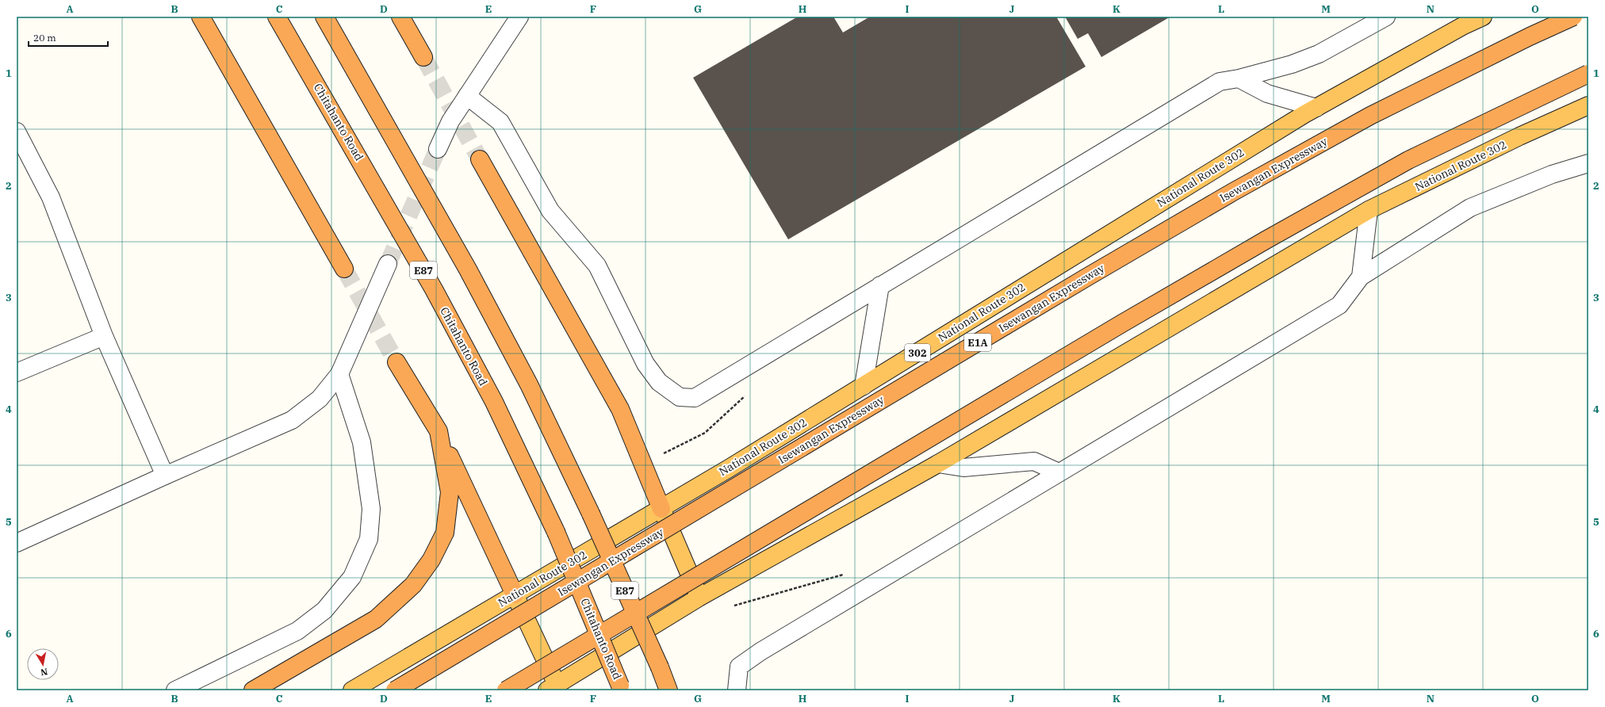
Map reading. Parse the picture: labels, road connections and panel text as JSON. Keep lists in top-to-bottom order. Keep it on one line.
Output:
{"streets":{"highway":["Chitahanto Road","National Route 302","Isewangan Expressway","E87","E1A","302"]},"scale_bar":"20 m","north":"bottom","grid":{"columns":["A","B","C","D","E","F","G","H","I","J","K","L","M","N","O"],"rows":["1","2","3","4","5","6"]}}
